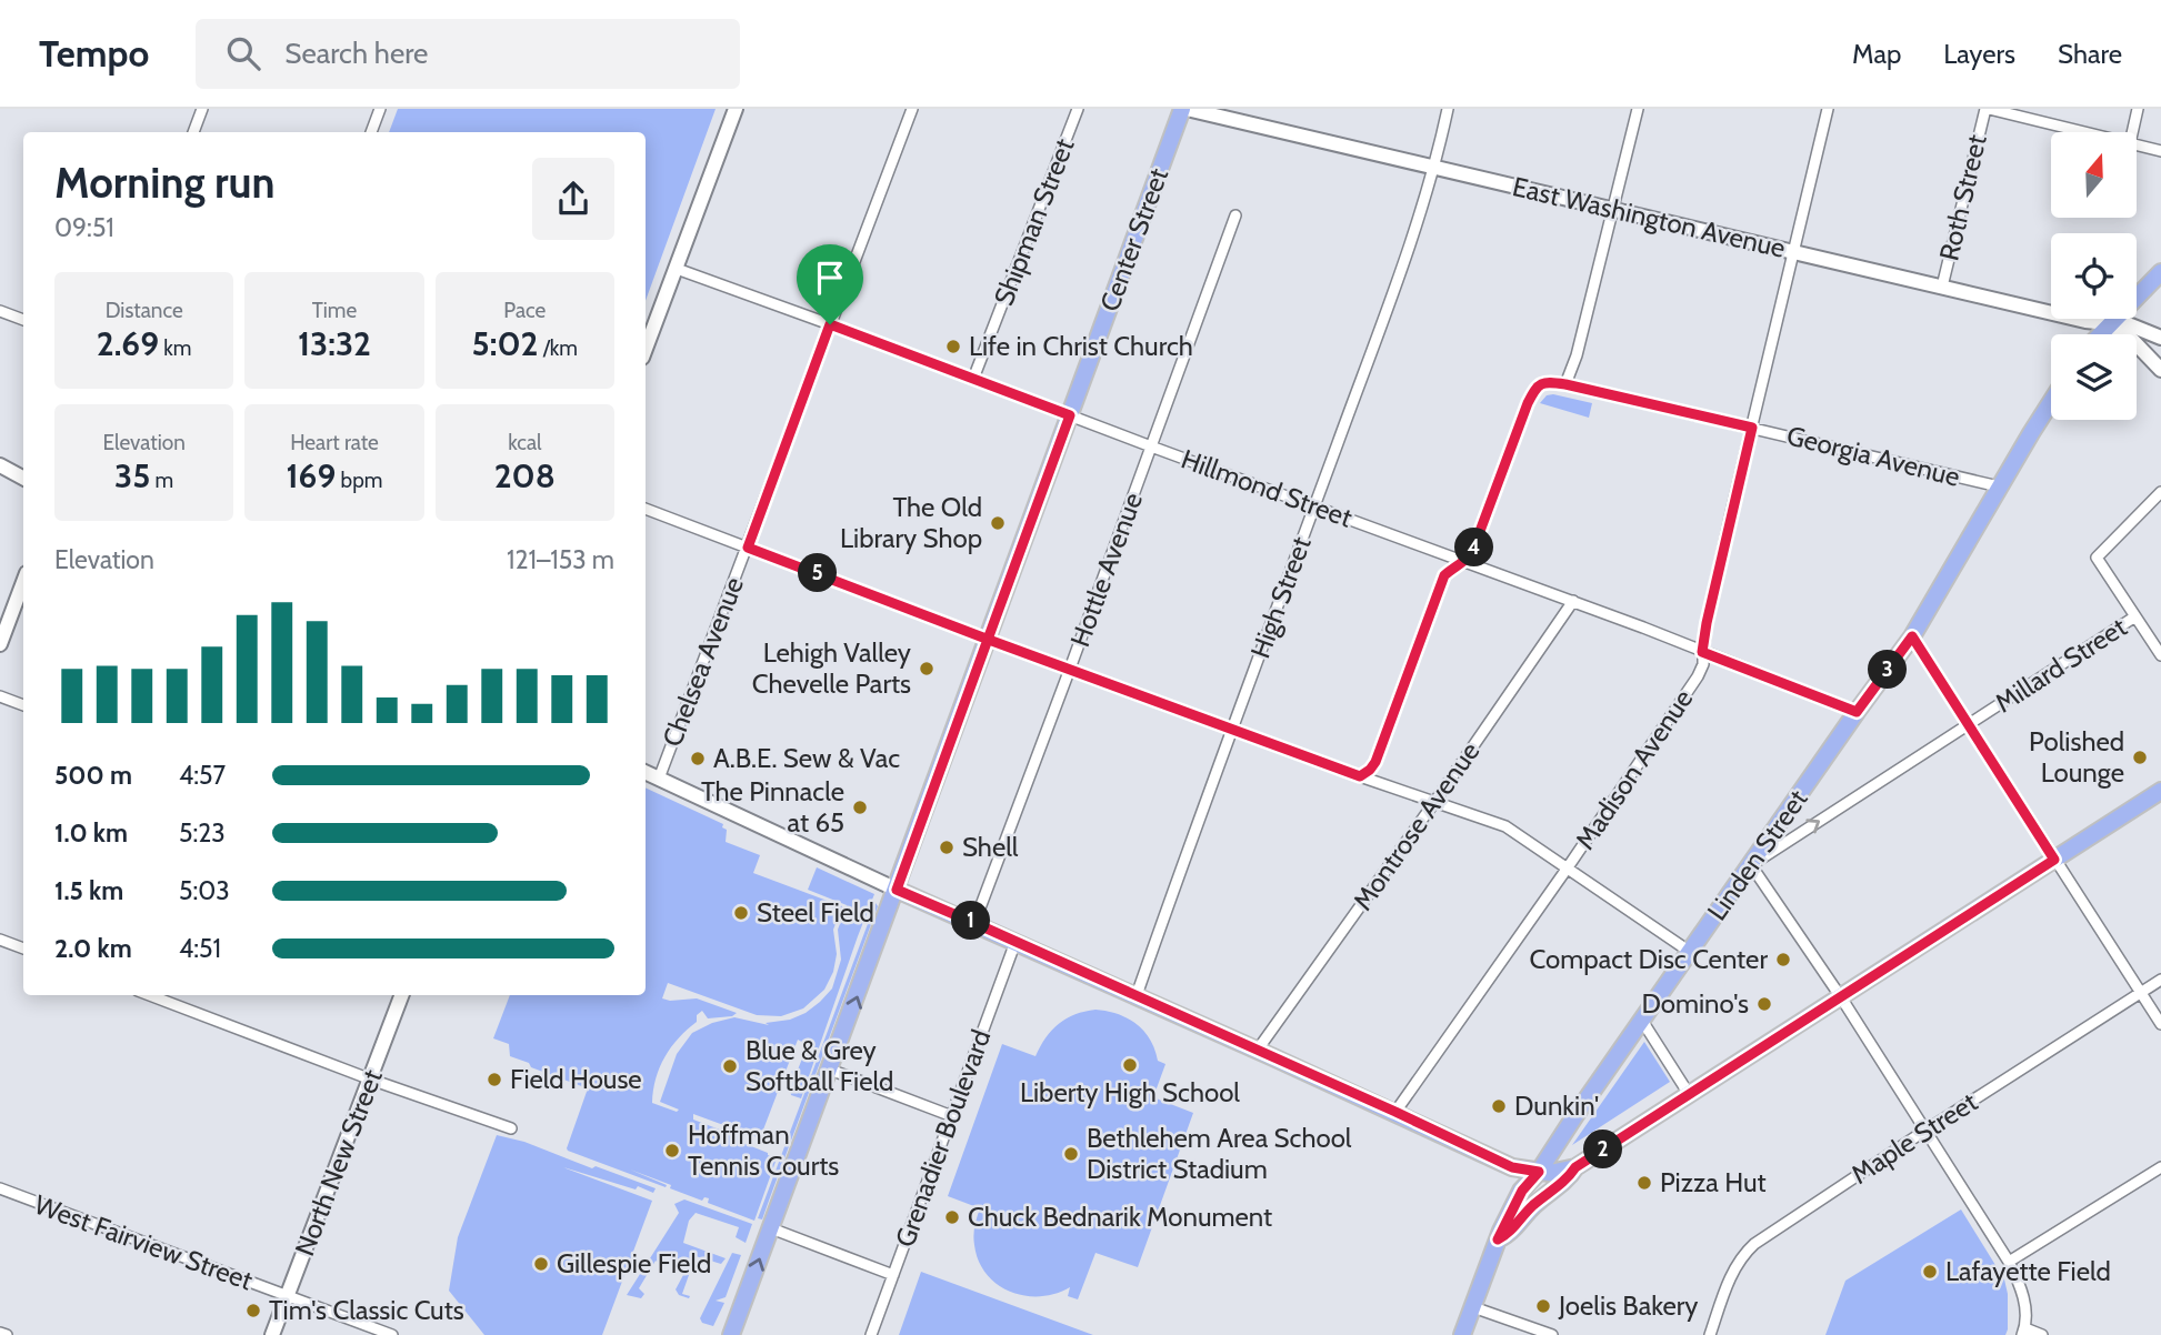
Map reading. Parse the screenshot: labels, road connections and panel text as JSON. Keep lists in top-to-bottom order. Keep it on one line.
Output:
{"streets":{"main road":["Center Street","Linden Street"],"street":["Roth Street","East Washington Avenue","Shipman Street","Georgia Avenue","Hillmond Street","Hottle Avenue","High Street","Chelsea Avenue","Millard Street","Madison Avenue","Montrose Avenue","Grenadier Boulevard","Maple Street","North New Street","West Fairview Street"]},"crossings":[["Roth Street","East Washington Avenue"],["East Washington Avenue","Center Street"],["East Washington Avenue","High Street"],["East Washington Avenue","Madison Avenue"],["Shipman Street","Hillmond Street"],["Center Street","Hillmond Street"],["Georgia Avenue","Madison Avenue"],["Georgia Avenue","Linden Street"],["Hillmond Street","Hottle Avenue"],["Hillmond Street","High Street"],["Hillmond Street","Chelsea Avenue"],["Hillmond Street","Madison Avenue"],["Hillmond Street","Montrose Avenue"],["Hillmond Street","Linden Street"],["Millard Street","Linden Street"],["North New Street","West Fairview Street"]],"one_way":["Millard Street"],"places":["Life in Christ Church","The Old Library Shop","Lehigh Valley Chevelle Parts","Polished Lounge","A.B.E. Sew & Vac","The Pinnacle at 65","Shell","Steel Field","Compact Disc Center","Domino's","Liberty High School","Blue & Grey Softball Field","Field House","Dunkin'","Hoffman Tennis Courts","Bethlehem Area School District Stadium","Pizza Hut","Chuck Bednarik Monument","Gillespie Field","Lafayette Field","Joelis Bakery","Tim's Classic Cuts"],"north":"top","page":{"header":"Tempo","search":"Search here","nav":["Map","Layers","Share"],"heading":["Morning run","09:51"],"stats":[["Distance","2.69 km"],["Time","13:32"],["Pace","5:02 /km"],["Elevation","35 m"],["Heart rate","169 bpm"],["kcal","208"]],"pins":["4","5","3","1","2"],"chart":["Elevation","121–153 m"],"list":[{"name":"500 m","note":"4:57"},{"name":"1.0 km","note":"5:23"},{"name":"1.5 km","note":"5:03"},{"name":"2.0 km","note":"4:51"}]}}
